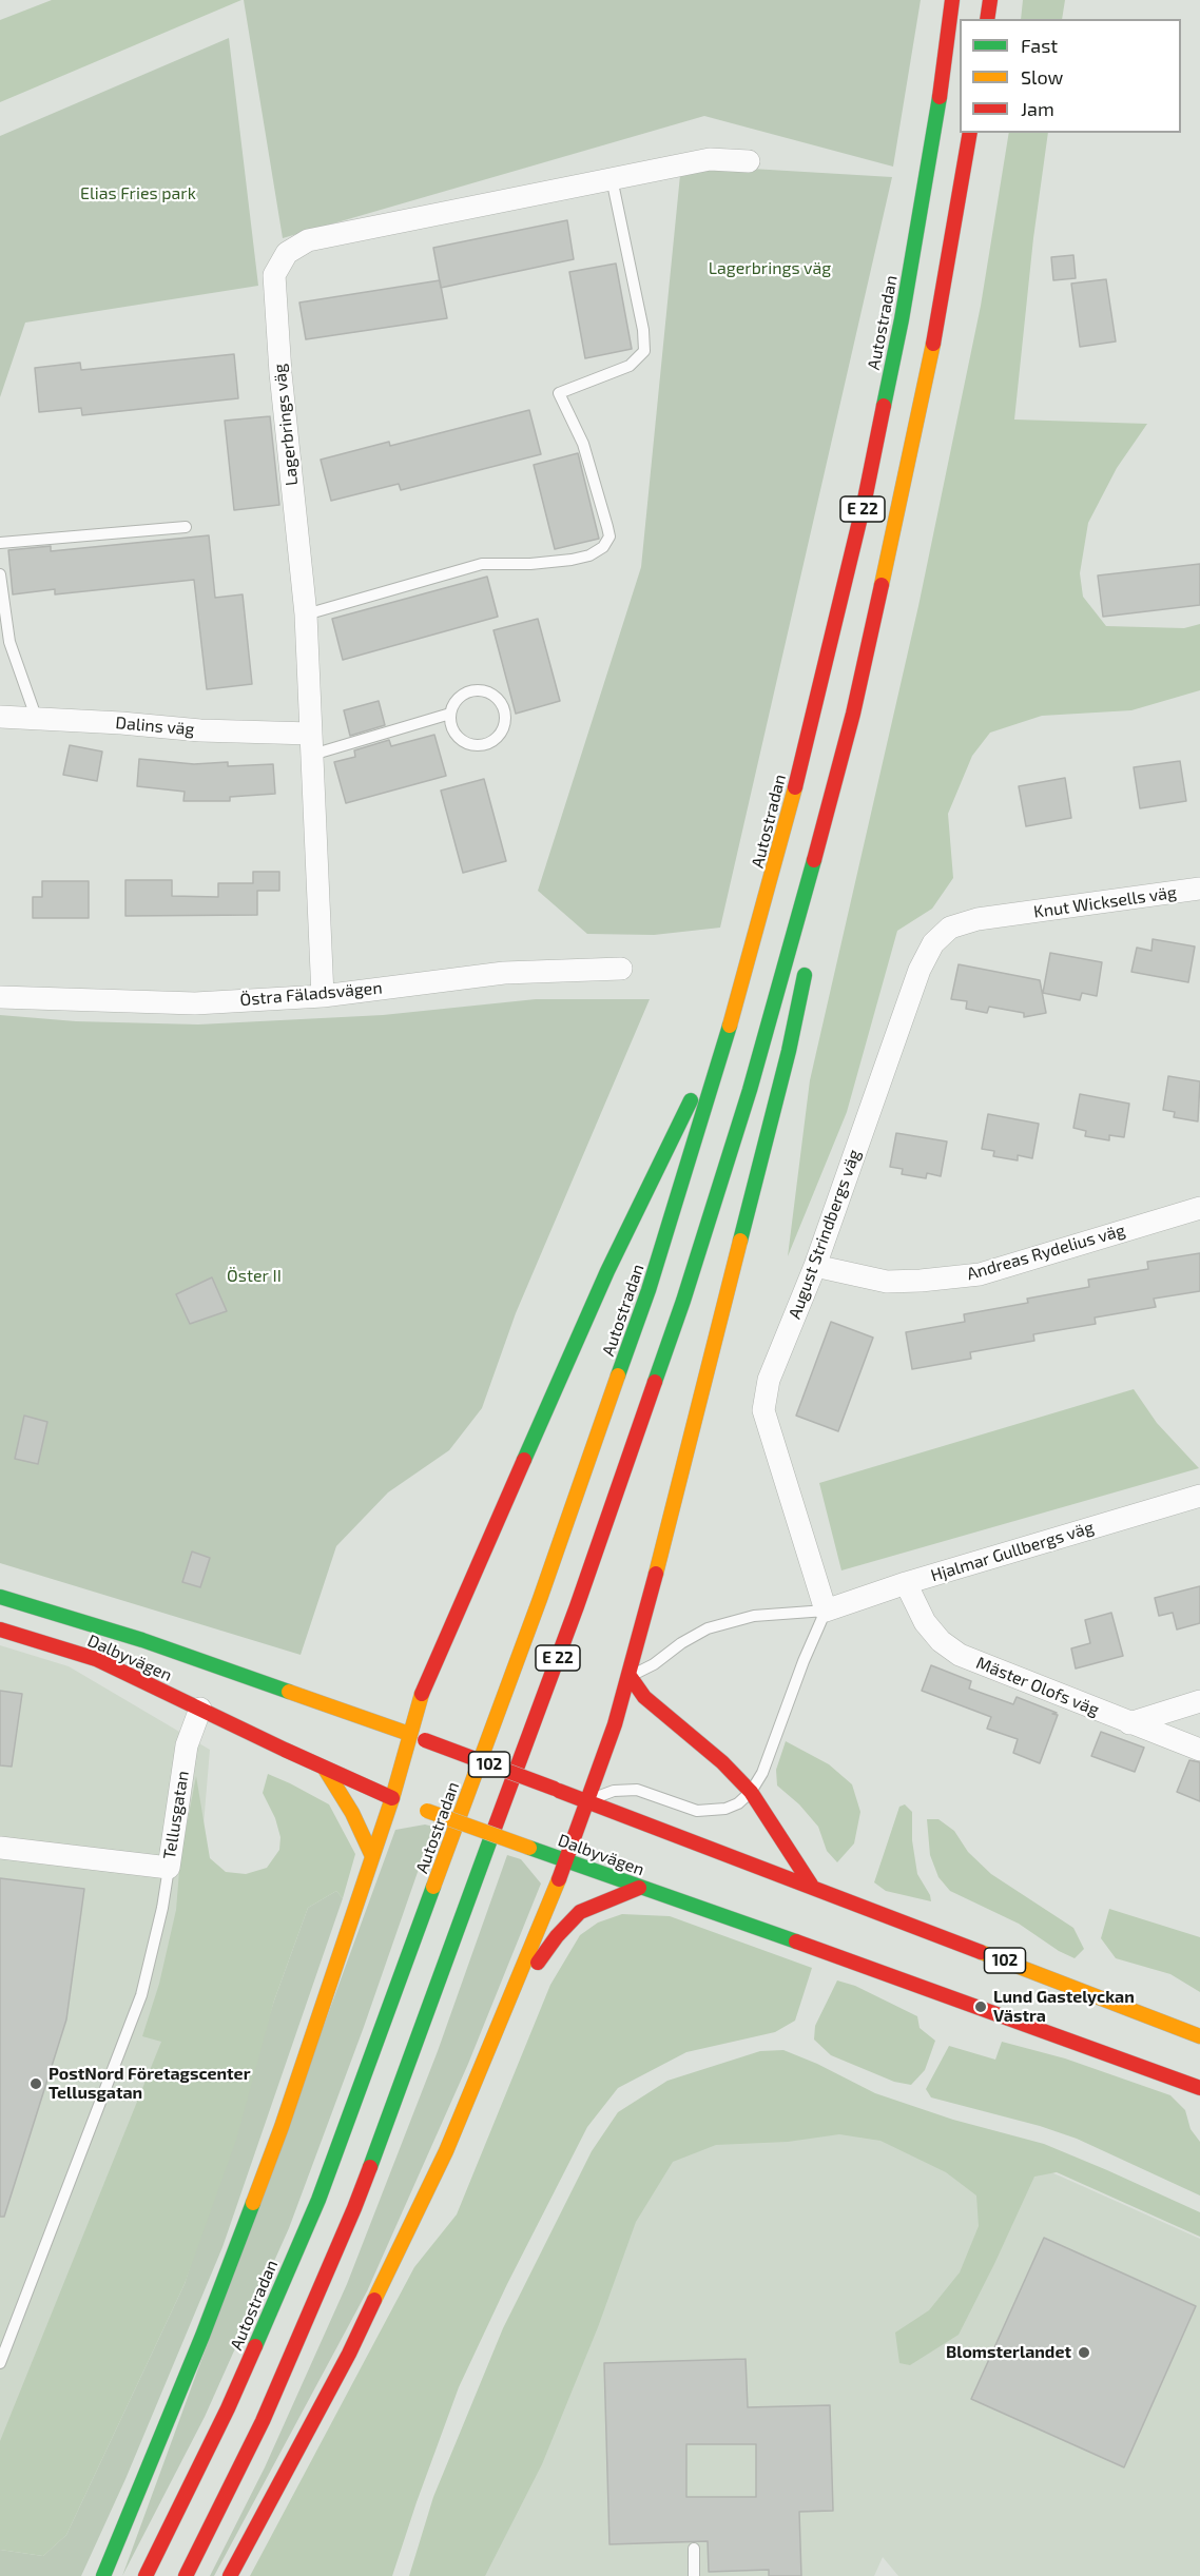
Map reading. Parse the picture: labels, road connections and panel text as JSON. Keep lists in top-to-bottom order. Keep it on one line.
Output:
{"streets":{"main road":["Autostradan","E 22","Dalbyvägen","102"],"street":["Lagerbrings väg","Dalins väg","Knut Wicksells väg","Östra Fäladsvägen","August Strindbergs väg","Andreas Rydelius väg","Hjalmar Gullbergs väg","Mäster Olofs väg","Tellusgatan"]},"crossings":[["Lagerbrings väg","Dalins väg"],["Lagerbrings väg","Östra Fäladsvägen"],["Knut Wicksells väg","August Strindbergs väg"],["August Strindbergs väg","Andreas Rydelius väg"],["August Strindbergs väg","Hjalmar Gullbergs väg"],["Hjalmar Gullbergs väg","Mäster Olofs väg"],["Dalbyvägen","Tellusgatan"]],"parks":["Elias Fries park","Lagerbrings väg","Öster II"],"places":["Lund Gastelyckan Västra","PostNord Företagscenter Tellusgatan","Blomsterlandet"],"legend":["Fast","Slow","Jam"]}
